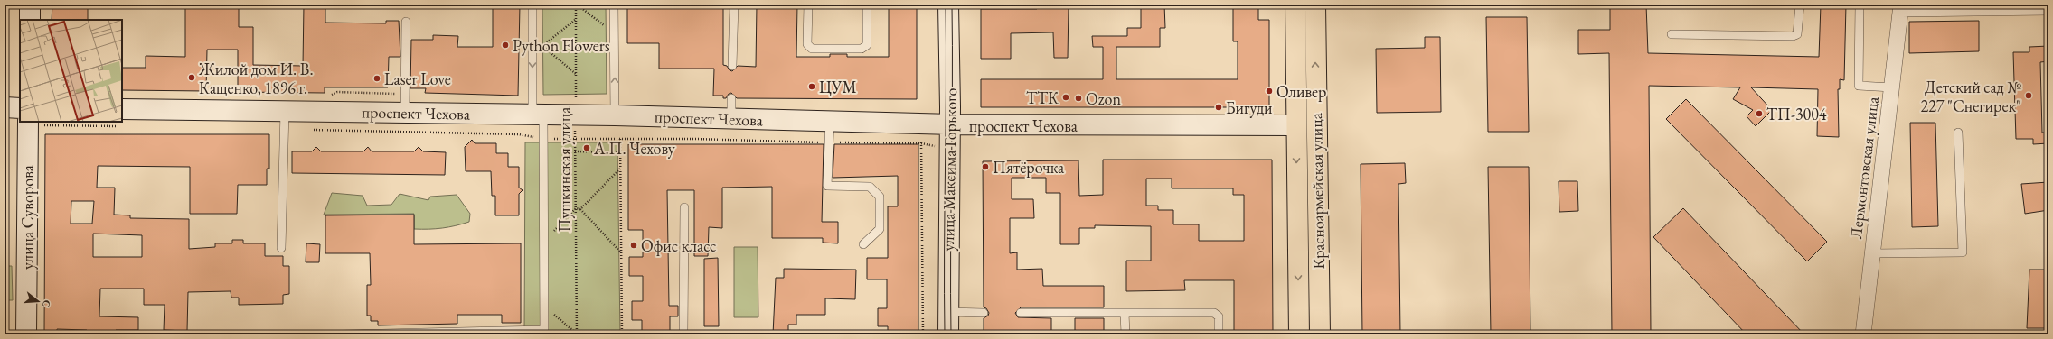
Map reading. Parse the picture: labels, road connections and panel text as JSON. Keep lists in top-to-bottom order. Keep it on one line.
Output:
{"streets":{"main road":["Красноармейская улица"],"street":["проспект Чехова","Лермонтовская улица","улица Максима Горького","улица Суворова"],"path":["Пушкинская улица"]},"crossings":[["проспект Чехова","Пушкинская улица"],["проспект Чехова","улица Максима Горького"],["проспект Чехова","Красноармейская улица"]],"places":["Python Flowers","Жилой дом И. В. Кащенко, 1896 г.","Laser Love","ЦУМ","Оливер","Детский сад № 227 \"Снегирек\"","ТТК","Ozon","Бигуди","ТП-3004","А.П. Чехову","Пятёрочка","Офис класс"],"north":"right"}
